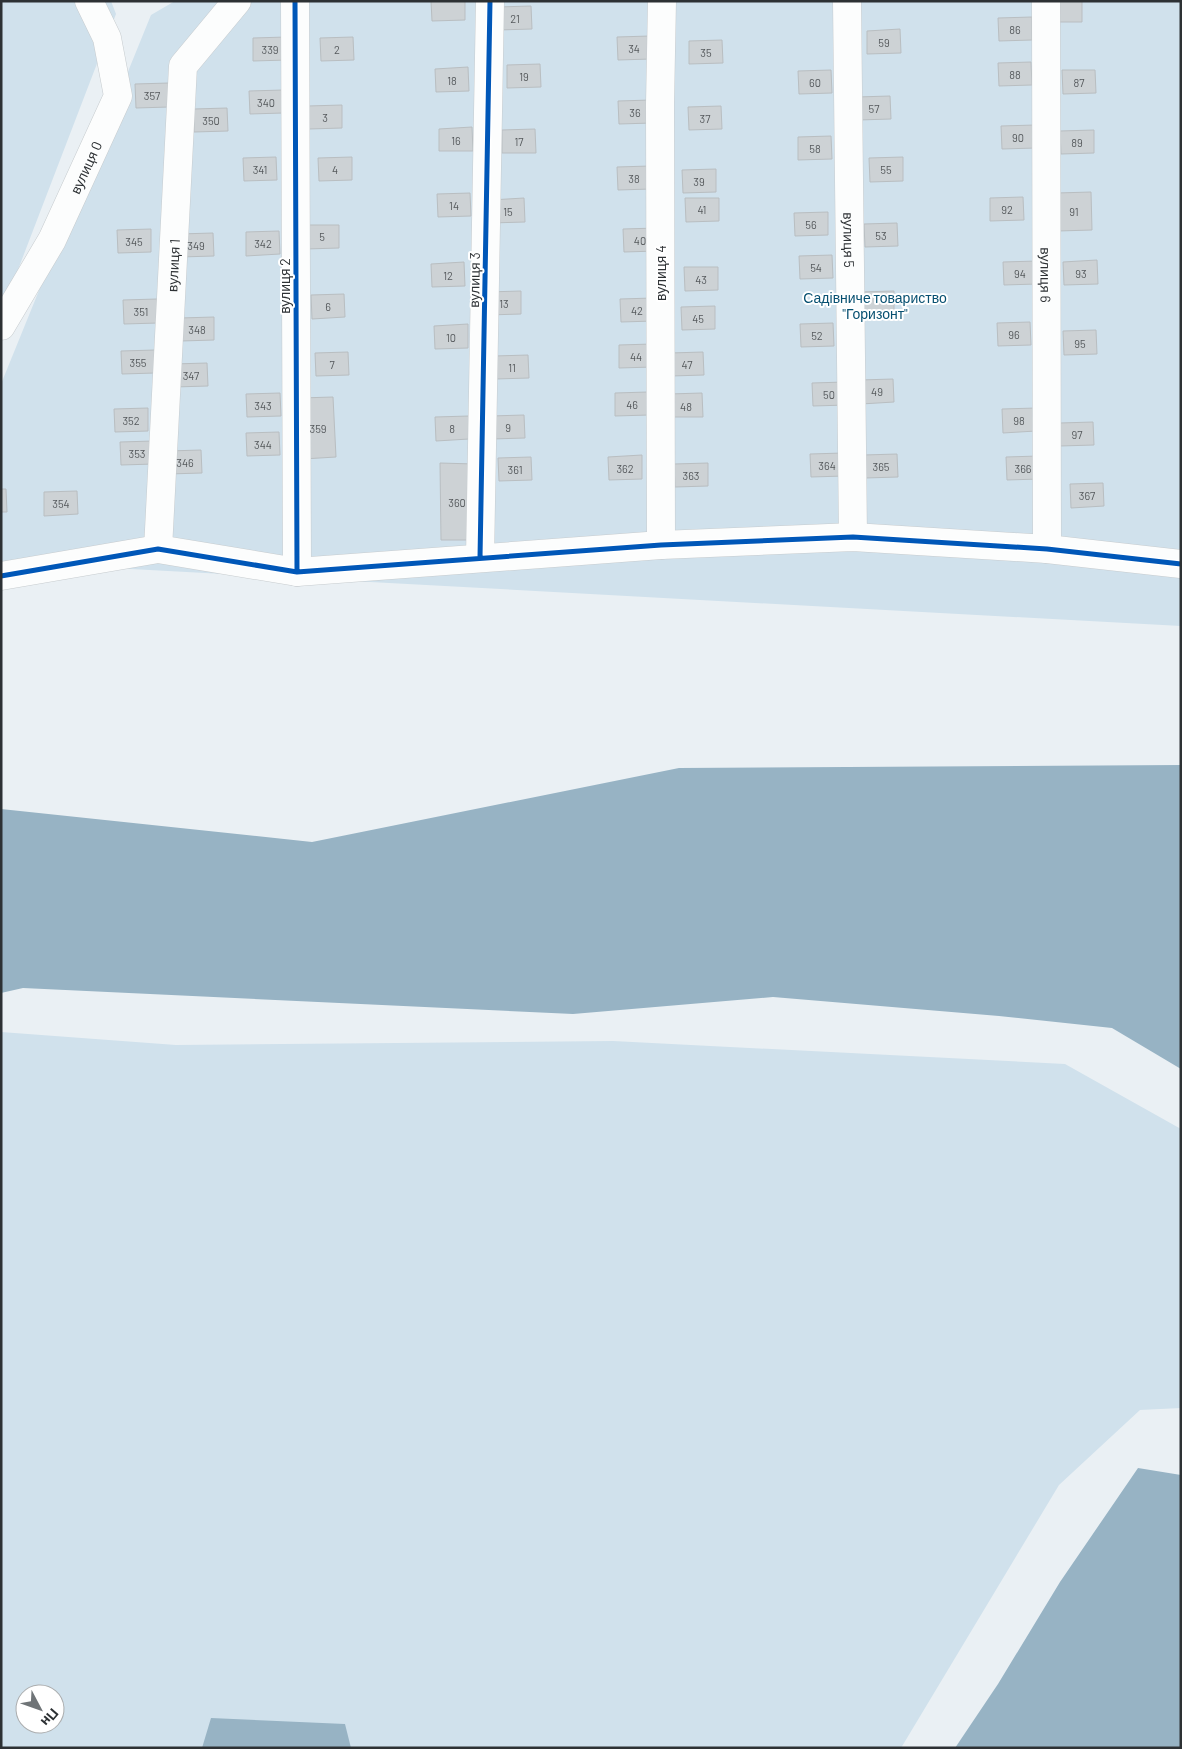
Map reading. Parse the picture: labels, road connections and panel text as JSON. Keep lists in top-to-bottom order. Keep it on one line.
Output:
{"streets":{"street":["вулиця 0","вулиця 5","вулиця 1","вулиця 4","вулиця 6","вулиця 3","вулиця 2"]},"parks":["Садівниче товариство \"Горизонт\""],"house_numbers":["21","86","59","34","339","2","35","88","19","18","60","87","357","340","57","36","3","37","350","90","16","17","89","58","341","4","55","38","39","14","41","92","15","91","56","53","5","40","345","342","349","54","94","93","12","43","13","6","42","351","45","348","96","52","10","95","44","355","7","47","11","347","49","50","46","343","48","352","98","9","359","8","97","344","353","346","364","365","362","366","361","363","367","360","354"],"north":"bottom right"}
